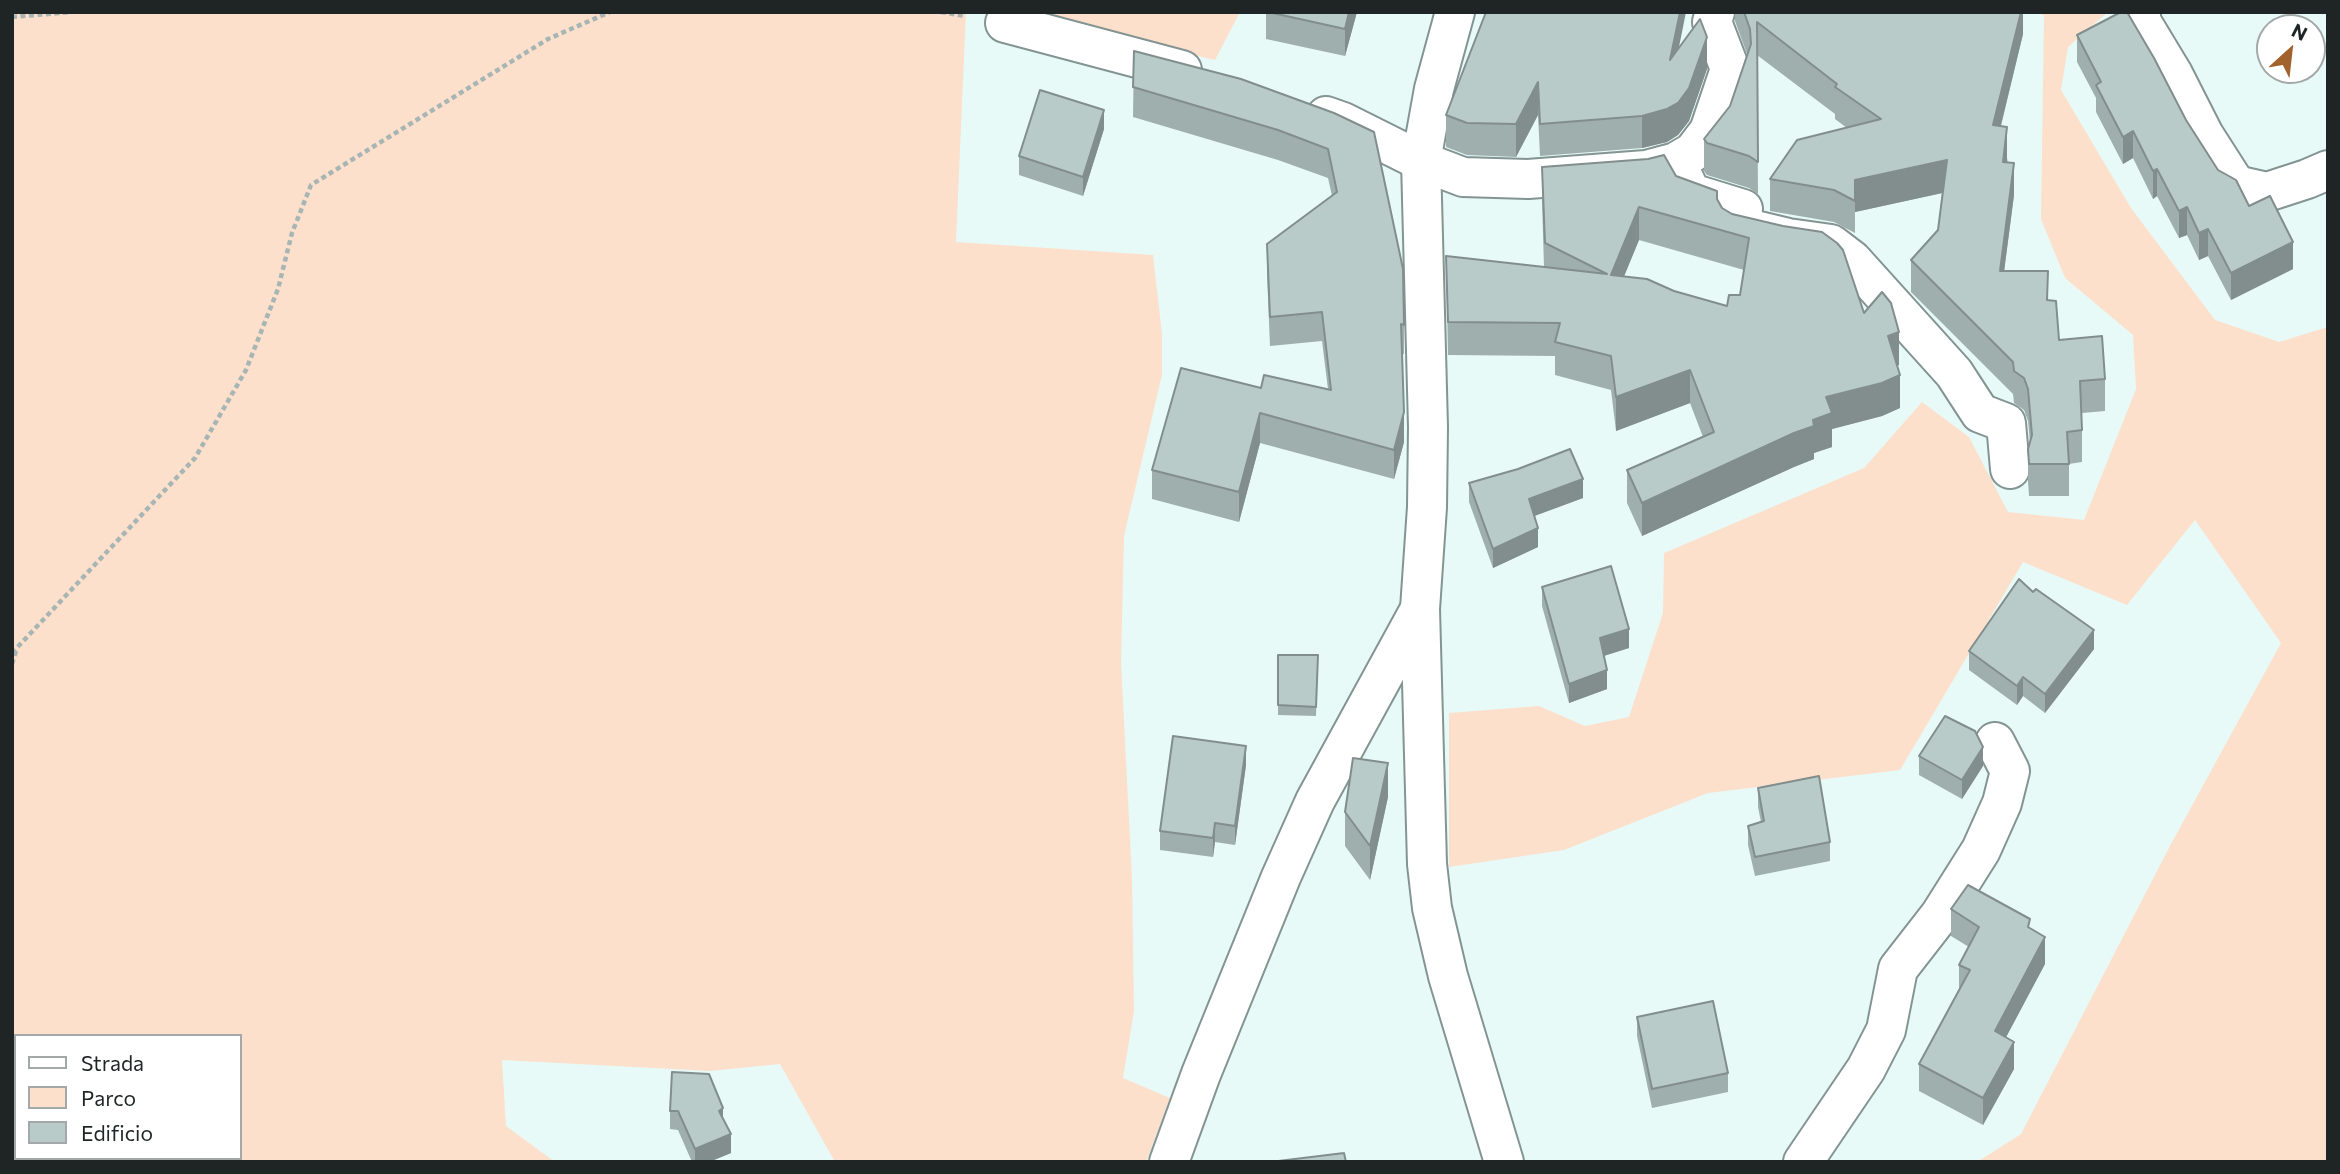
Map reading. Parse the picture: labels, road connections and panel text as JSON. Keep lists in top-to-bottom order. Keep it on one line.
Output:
{"legend":["Strada","Parco","Edificio"],"north":"top right"}
